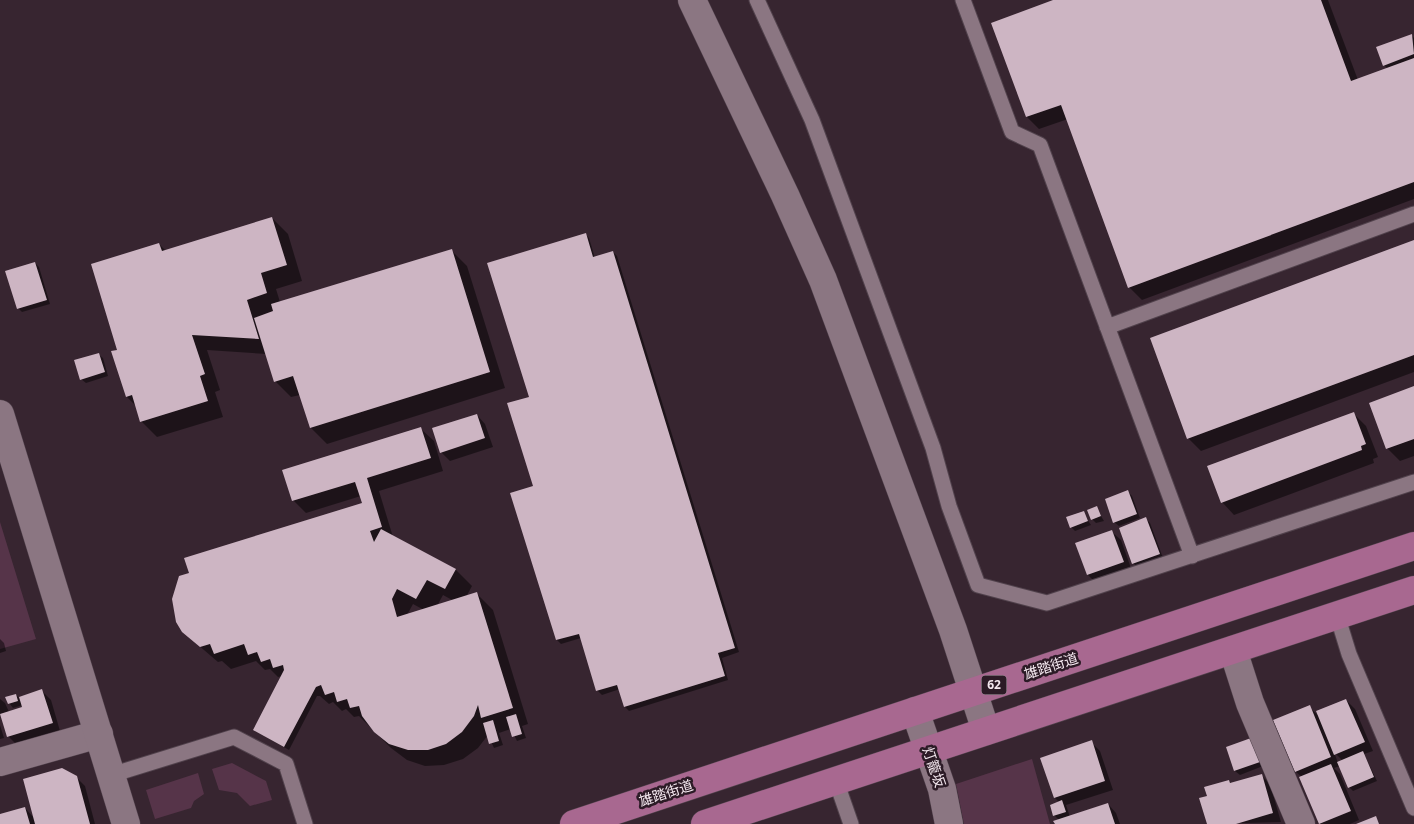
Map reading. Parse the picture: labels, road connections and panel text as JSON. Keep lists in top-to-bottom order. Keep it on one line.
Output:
{"streets":{"main road":["雄踏街道","62"],"street":["灯籠坂"]},"crossings":[["雄踏街道","灯籠坂"]]}
